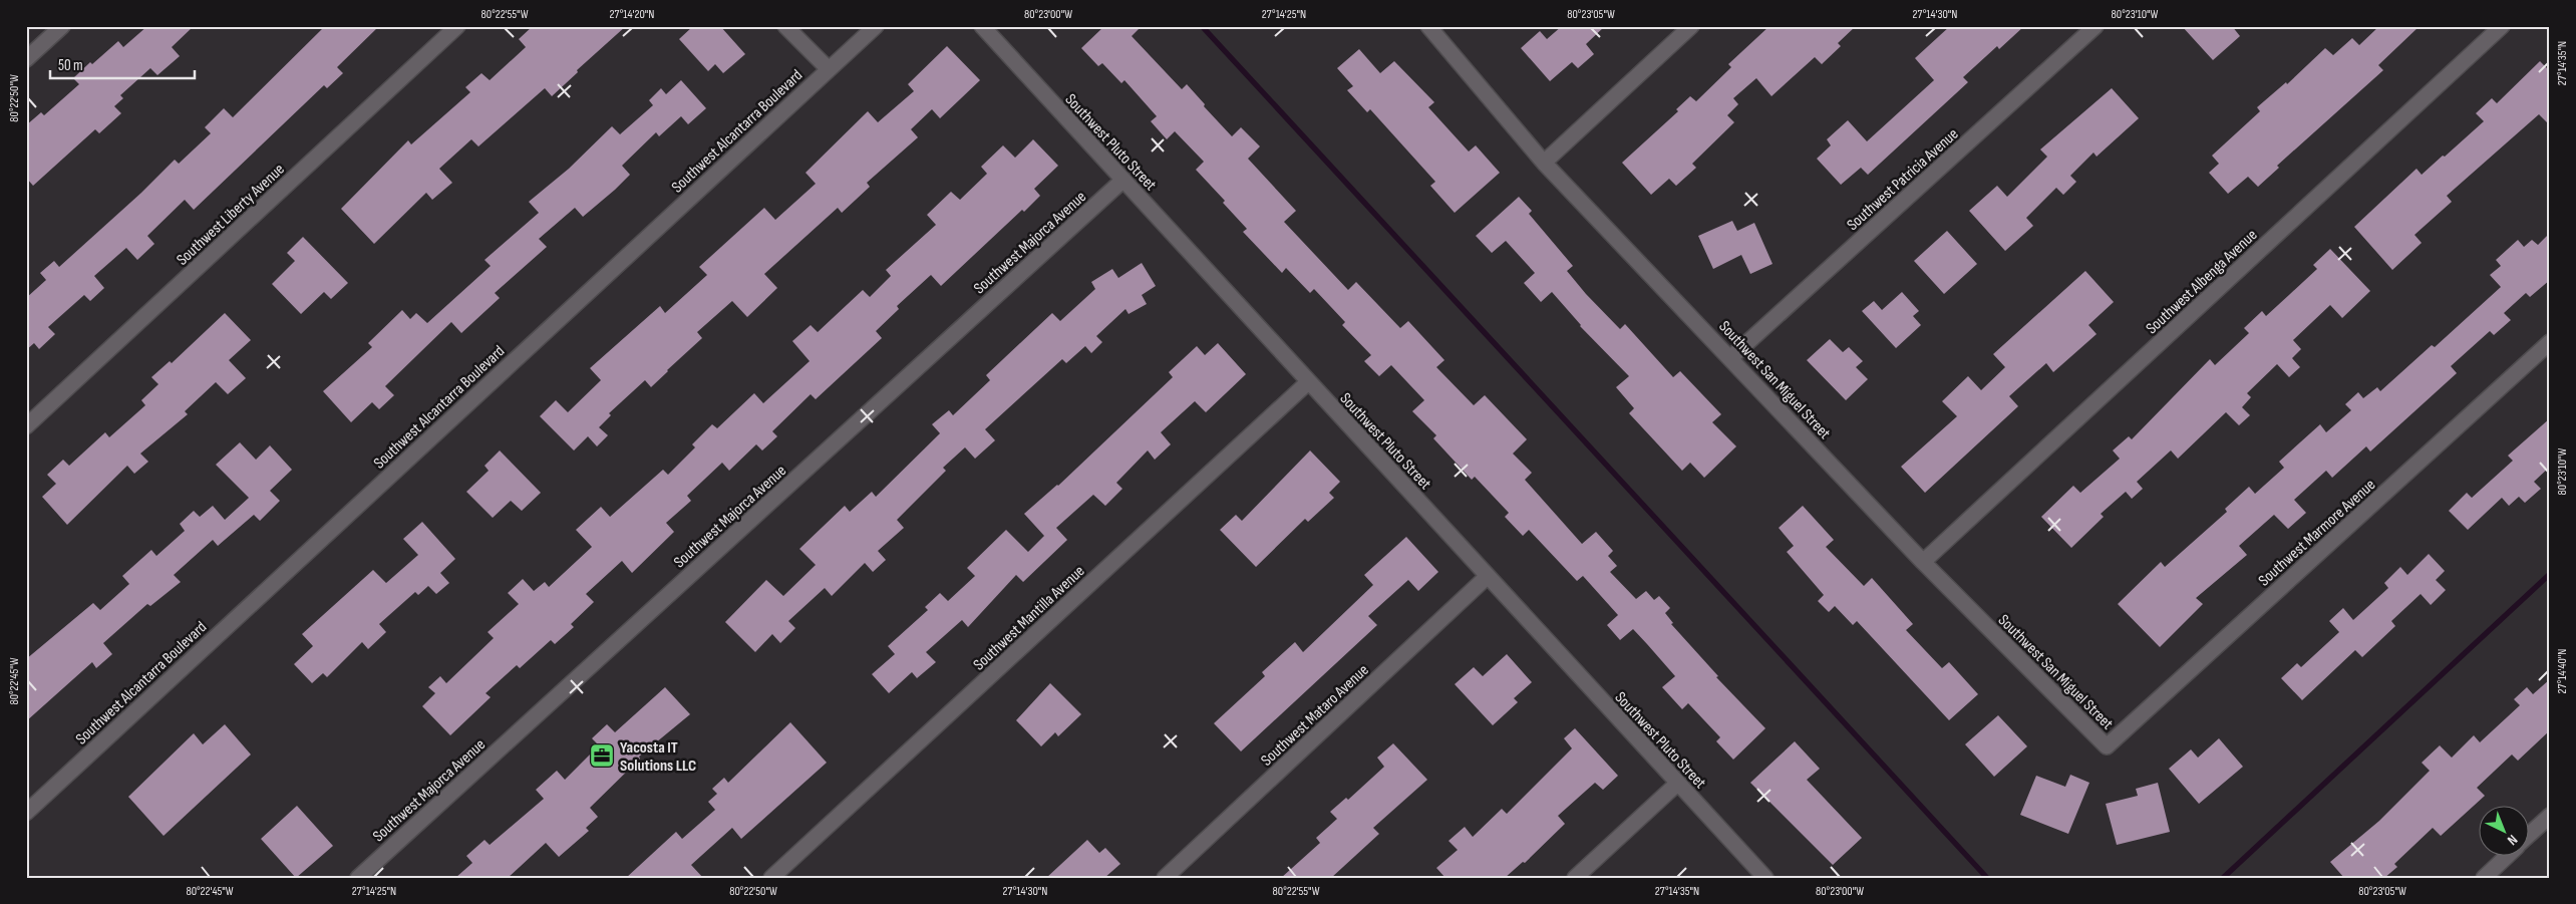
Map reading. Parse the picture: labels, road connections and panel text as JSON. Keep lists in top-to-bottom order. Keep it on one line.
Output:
{"streets":{"street":["Southwest Alcantarra Boulevard","Southwest Pluto Street","Southwest Patricia Avenue","Southwest Liberty Avenue","Southwest Majorca Avenue","Southwest Albenga Avenue","Southwest San Miguel Street","Southwest Marmore Avenue","Southwest Mantilla Avenue","Southwest Mataro Avenue"]},"crossings":[["Southwest Pluto Street","Southwest Majorca Avenue"],["Southwest Pluto Street","Southwest Mantilla Avenue"],["Southwest Pluto Street","Southwest Mataro Avenue"],["Southwest Patricia Avenue","Southwest San Miguel Street"],["Southwest Albenga Avenue","Southwest San Miguel Street"],["Southwest San Miguel Street","Southwest Marmore Avenue"]],"places":{"office":["Yacosta IT Solutions LLC"]},"scale_bar":"50 m","north":"bottom right","coordinates":["80°22'55\"W","27°14'20\"N","80°23'00\"W","27°14'25\"N","80°23'05\"W","27°14'30\"N","80°23'10\"W","27°14'35\"N","80°22'50\"W","27°14'40\"N","80°22'45\"W"]}
